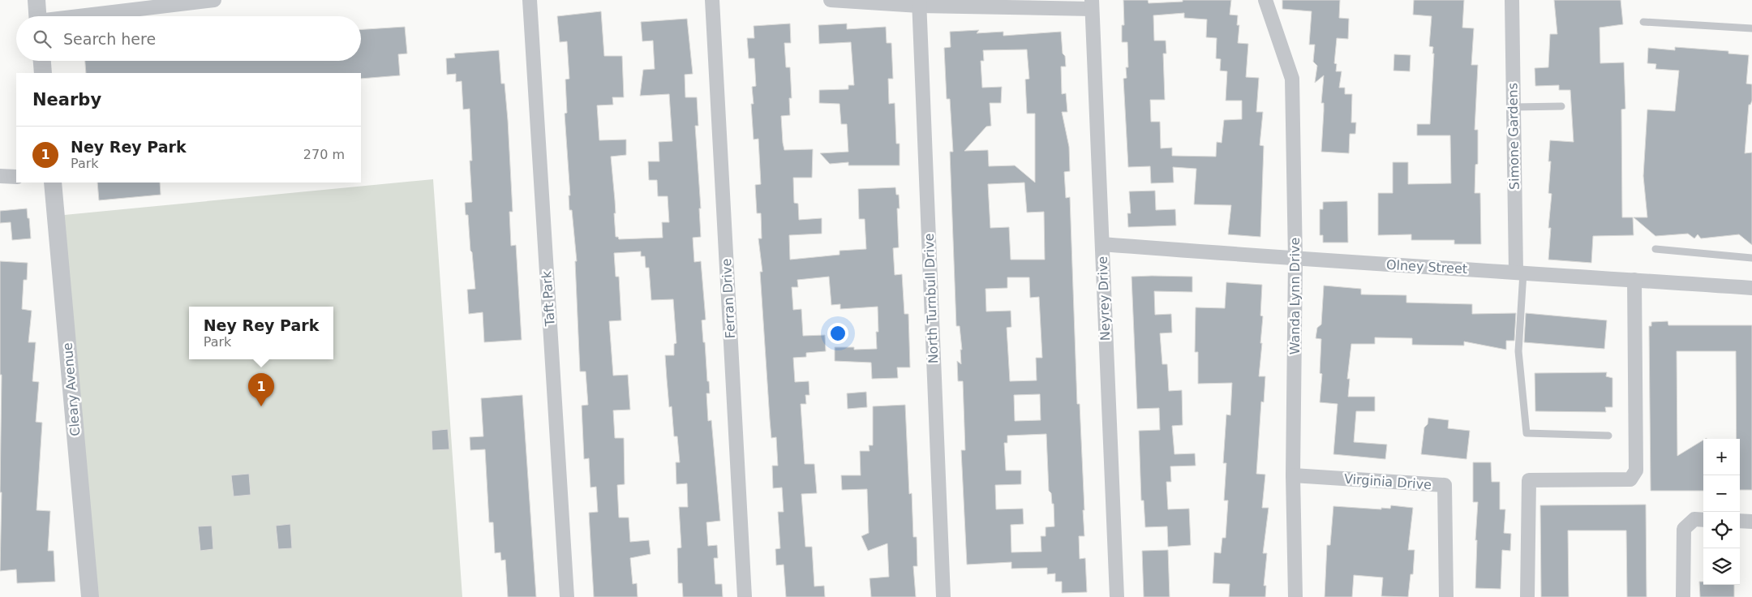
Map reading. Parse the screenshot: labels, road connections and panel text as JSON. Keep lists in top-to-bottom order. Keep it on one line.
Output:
{"streets":{"street":["Simone Gardens","Olney Street","Wanda Lynn Drive","Taft Park","Ferran Drive","North Turnbull Drive","Neyrey Drive","Cleary Avenue","Virginia Drive"]},"crossings":[["Simone Gardens","Olney Street"],["Olney Street","Wanda Lynn Drive"],["Olney Street","Neyrey Drive"],["Wanda Lynn Drive","Virginia Drive"]],"page":{"search":"Search here","heading":"Nearby","list":[{"mark":"1","name":"Ney Rey Park","note":"Park","value":"270 m"}],"popup":["Ney Rey Park","Park"],"pins":"1","map_buttons":["+","−"]}}
